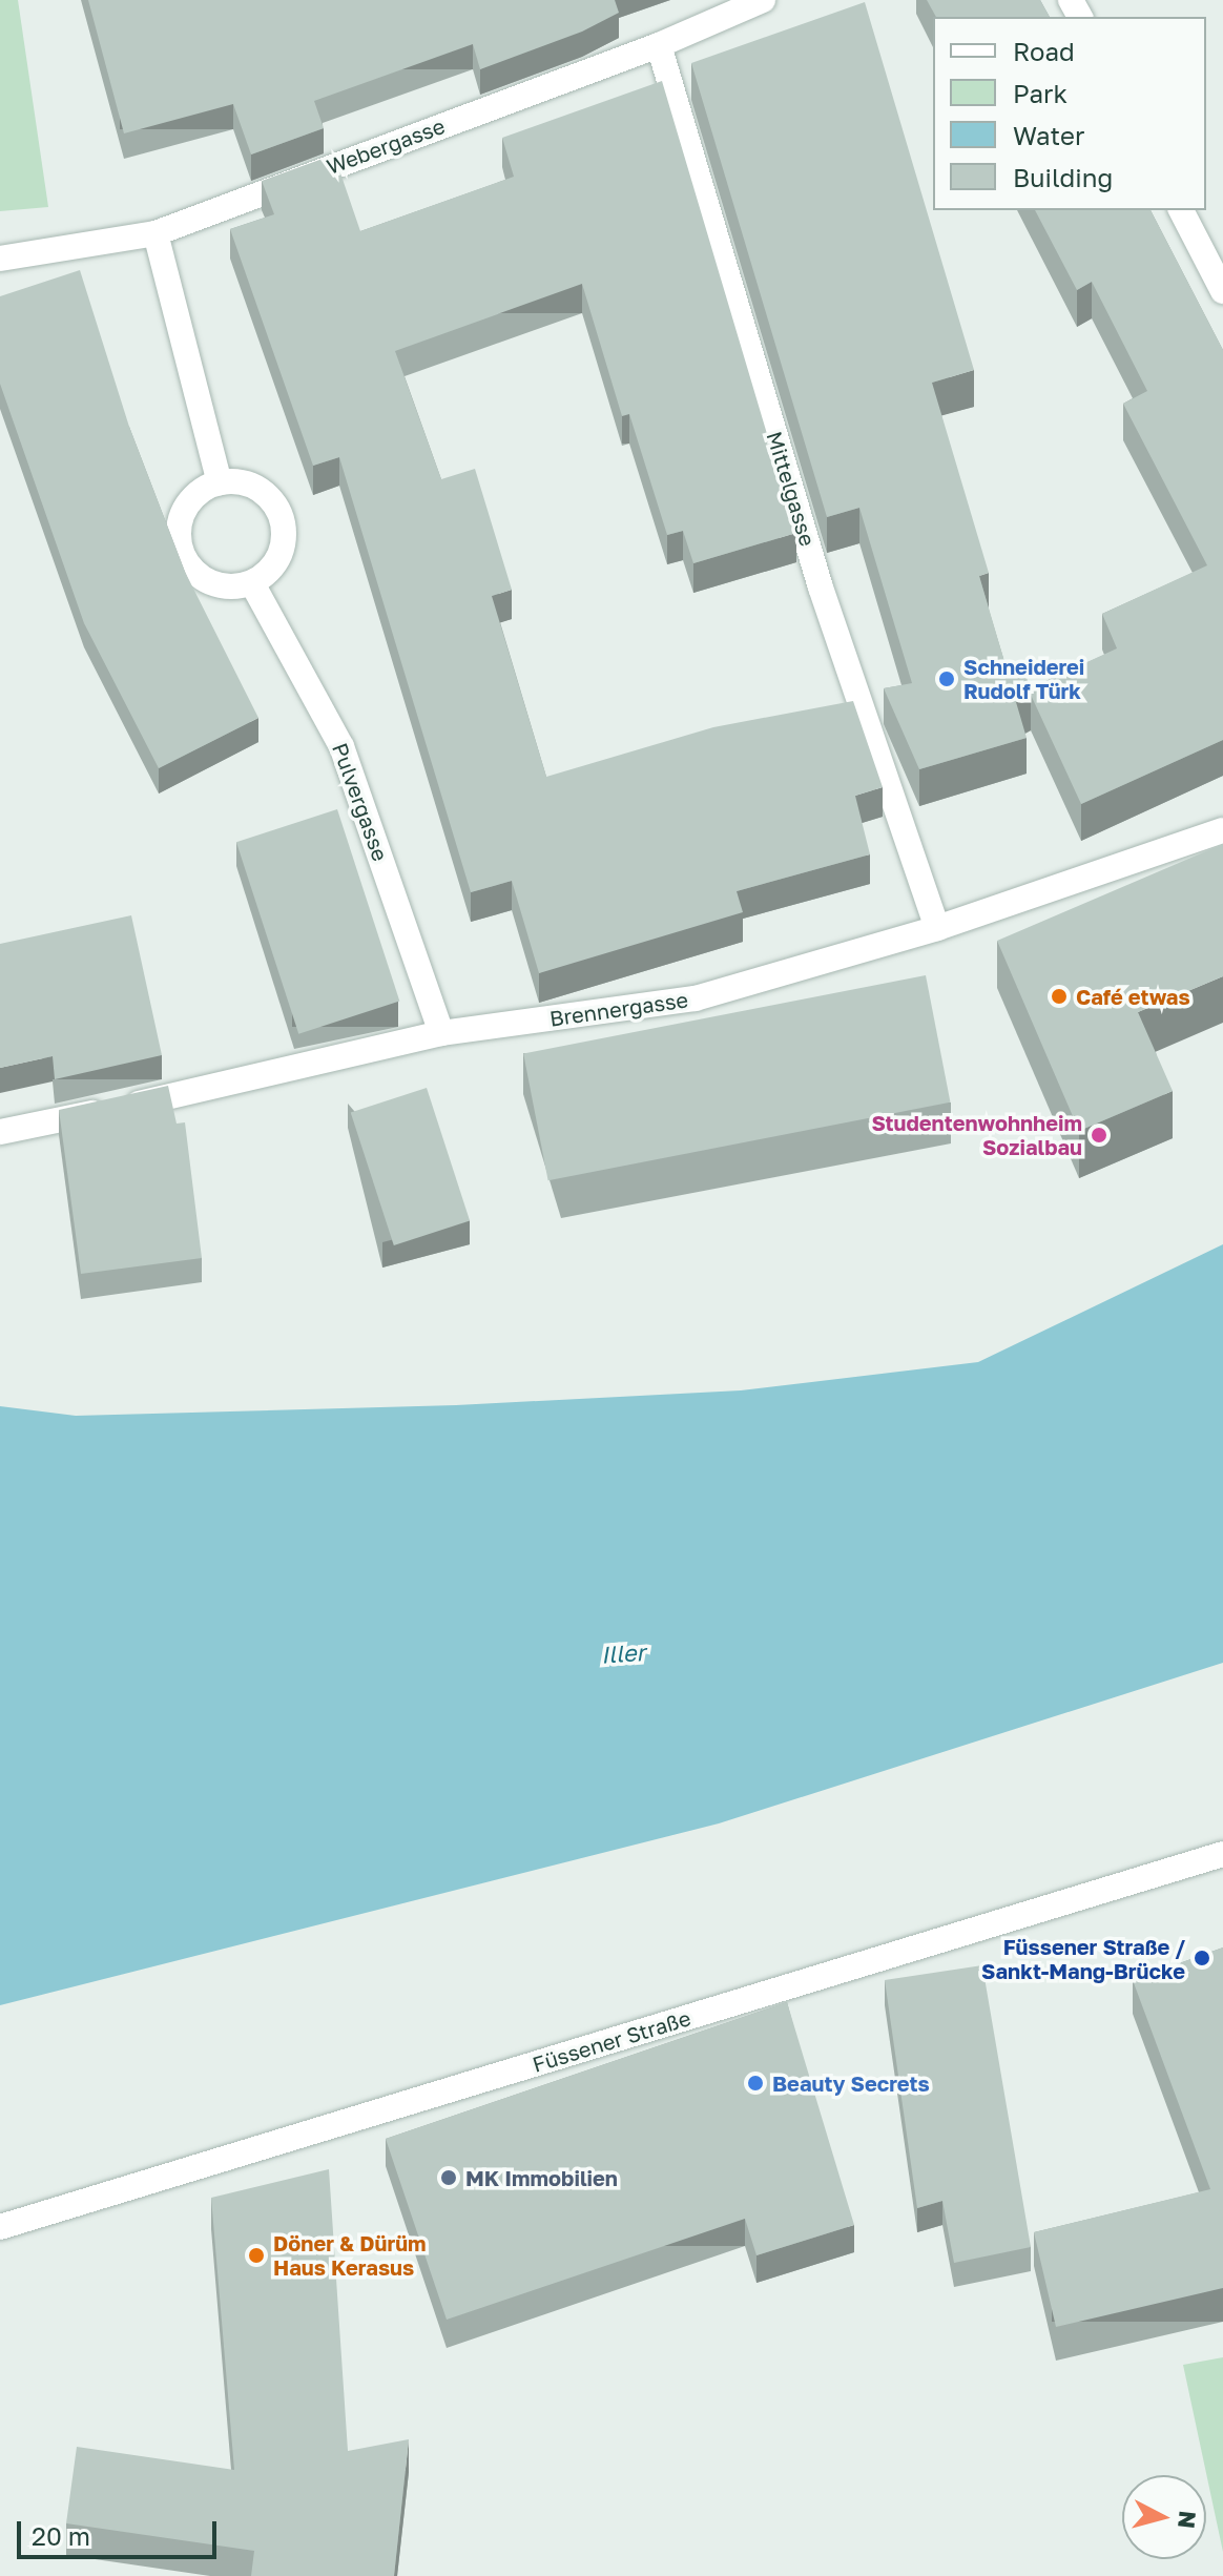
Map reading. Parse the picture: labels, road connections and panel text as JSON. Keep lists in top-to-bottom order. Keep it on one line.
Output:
{"streets":{"street":["Webergasse","Mittelgasse","Pulvergasse","Brennergasse","Füssener Straße"]},"crossings":[["Webergasse","Mittelgasse"],["Mittelgasse","Brennergasse"],["Pulvergasse","Brennergasse"]],"water":["Iller"],"places":["Schneiderei Rudolf Türk","Café etwas","Studentenwohnheim Sozialbau","Füssener Straße / Sankt-Mang-Brücke","Beauty Secrets","MK Immobilien","Döner & Dürüm Haus Kerasus"],"legend":["Road","Park","Water","Building"],"scale_bar":"20 m","north":"right"}
